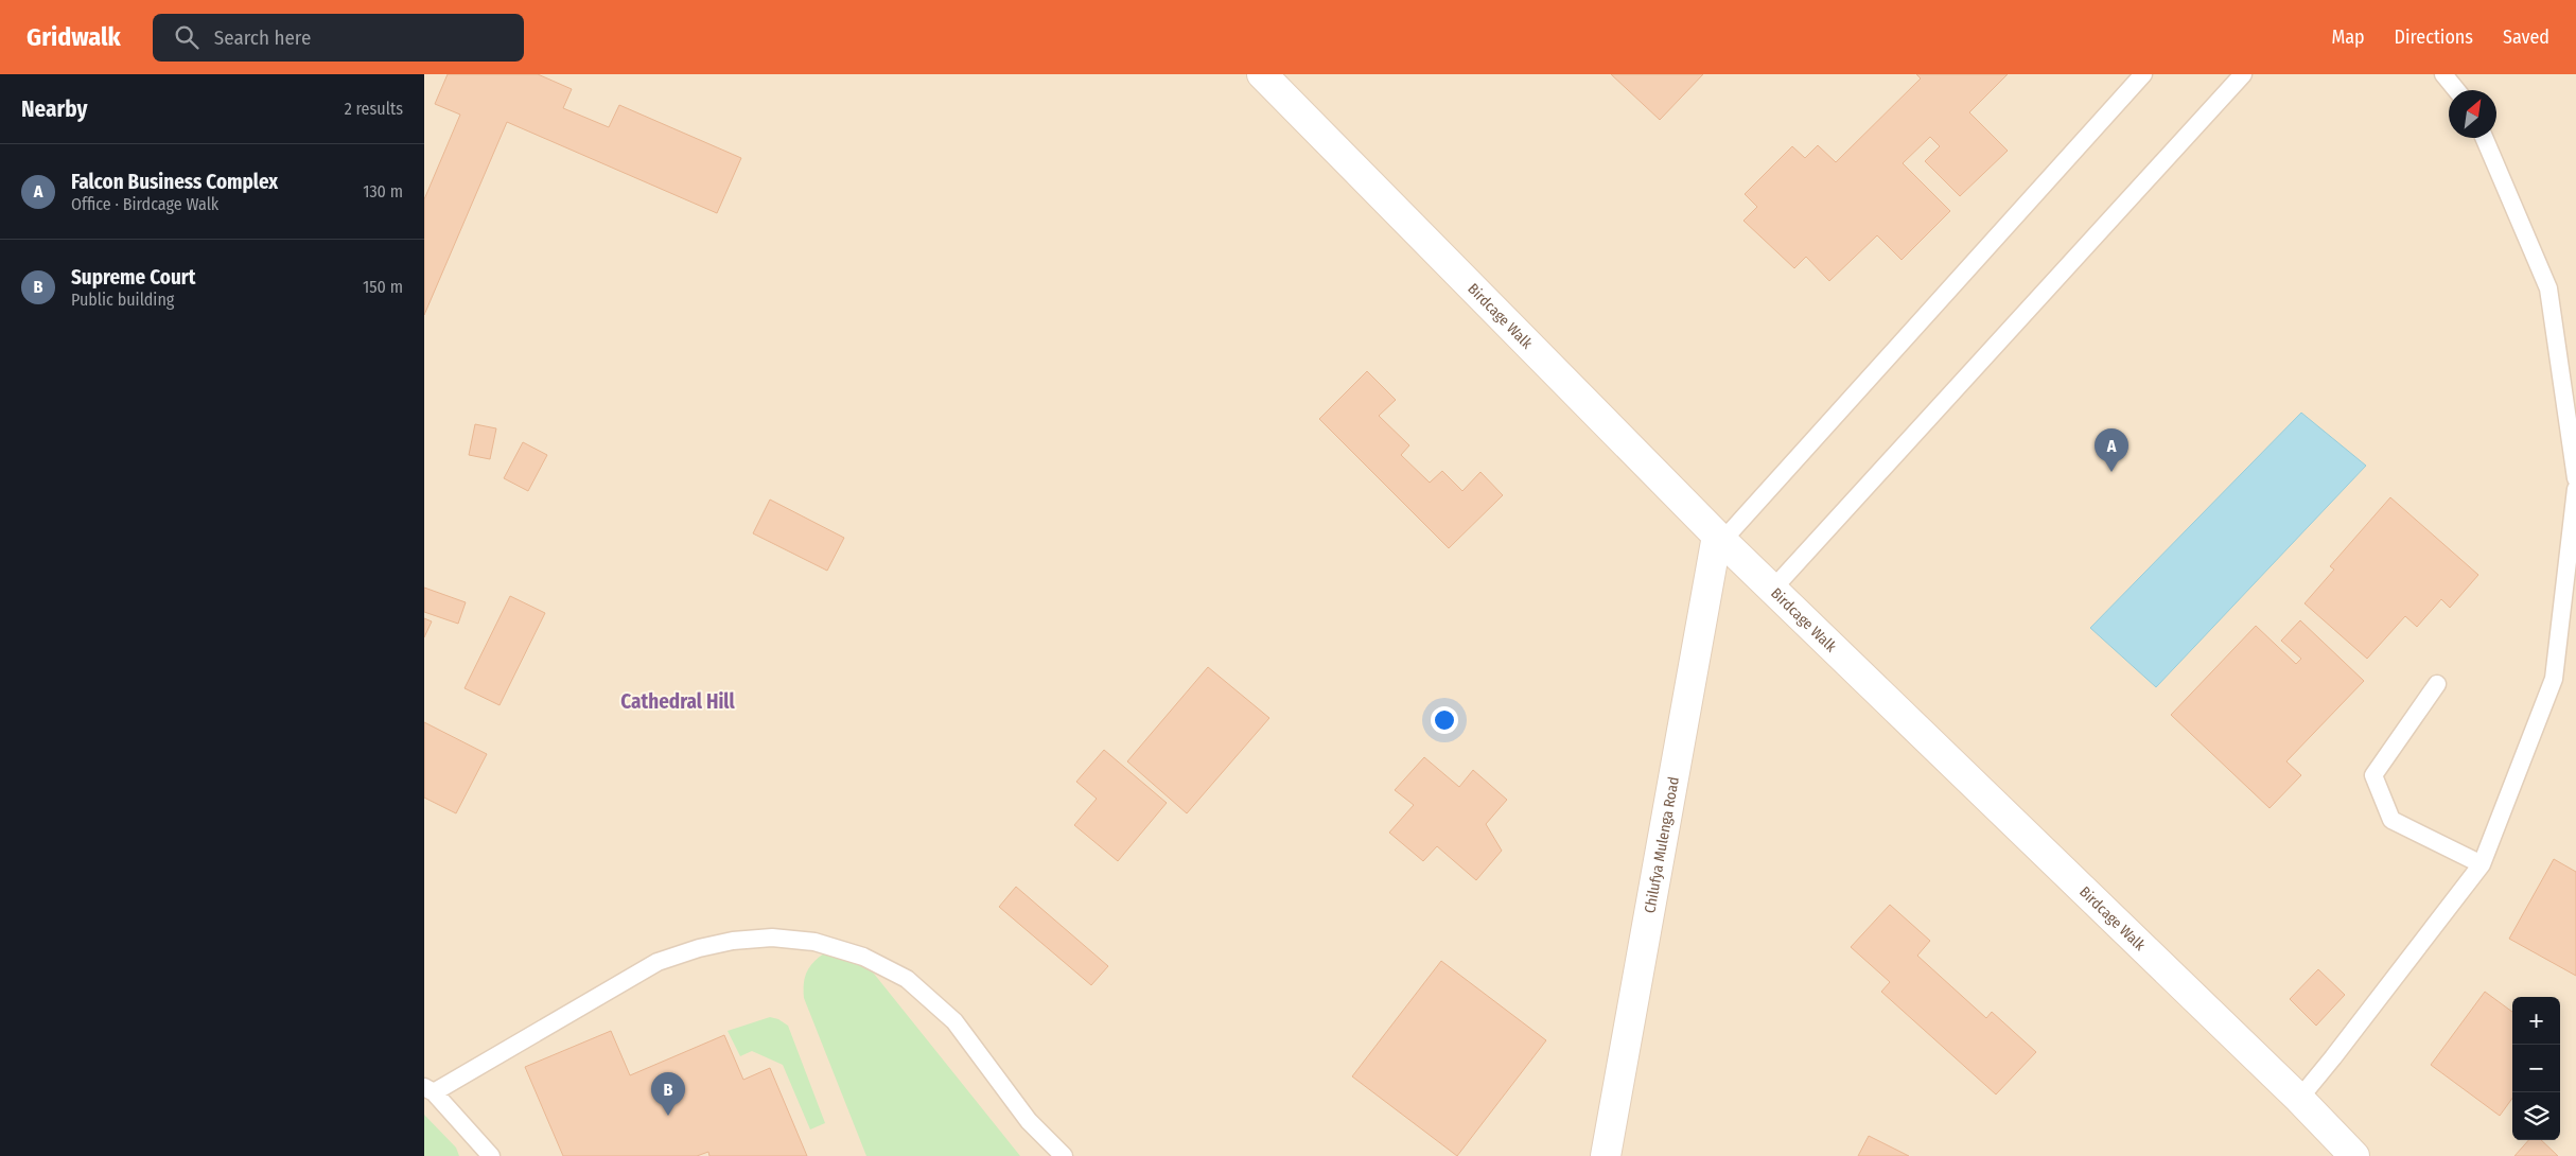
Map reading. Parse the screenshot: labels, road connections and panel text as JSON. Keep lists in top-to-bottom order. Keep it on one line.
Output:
{"streets":{"street":["Birdcage Walk","Chilufya Mulenga Road"]},"crossings":[["Birdcage Walk","Chilufya Mulenga Road"]],"districts":["Cathedral Hill"],"north":"top right","page":{"header":"Gridwalk","search":"Search here","nav":["Map","Directions","Saved"],"heading":["Nearby","2 results"],"list":[{"mark":"A","name":"Falcon Business Complex","note":"Office · Birdcage Walk","value":"130 m"},{"mark":"B","name":"Supreme Court","note":"Public building","value":"150 m"}],"pins":["A","B"],"map_buttons":["+","−"]}}
